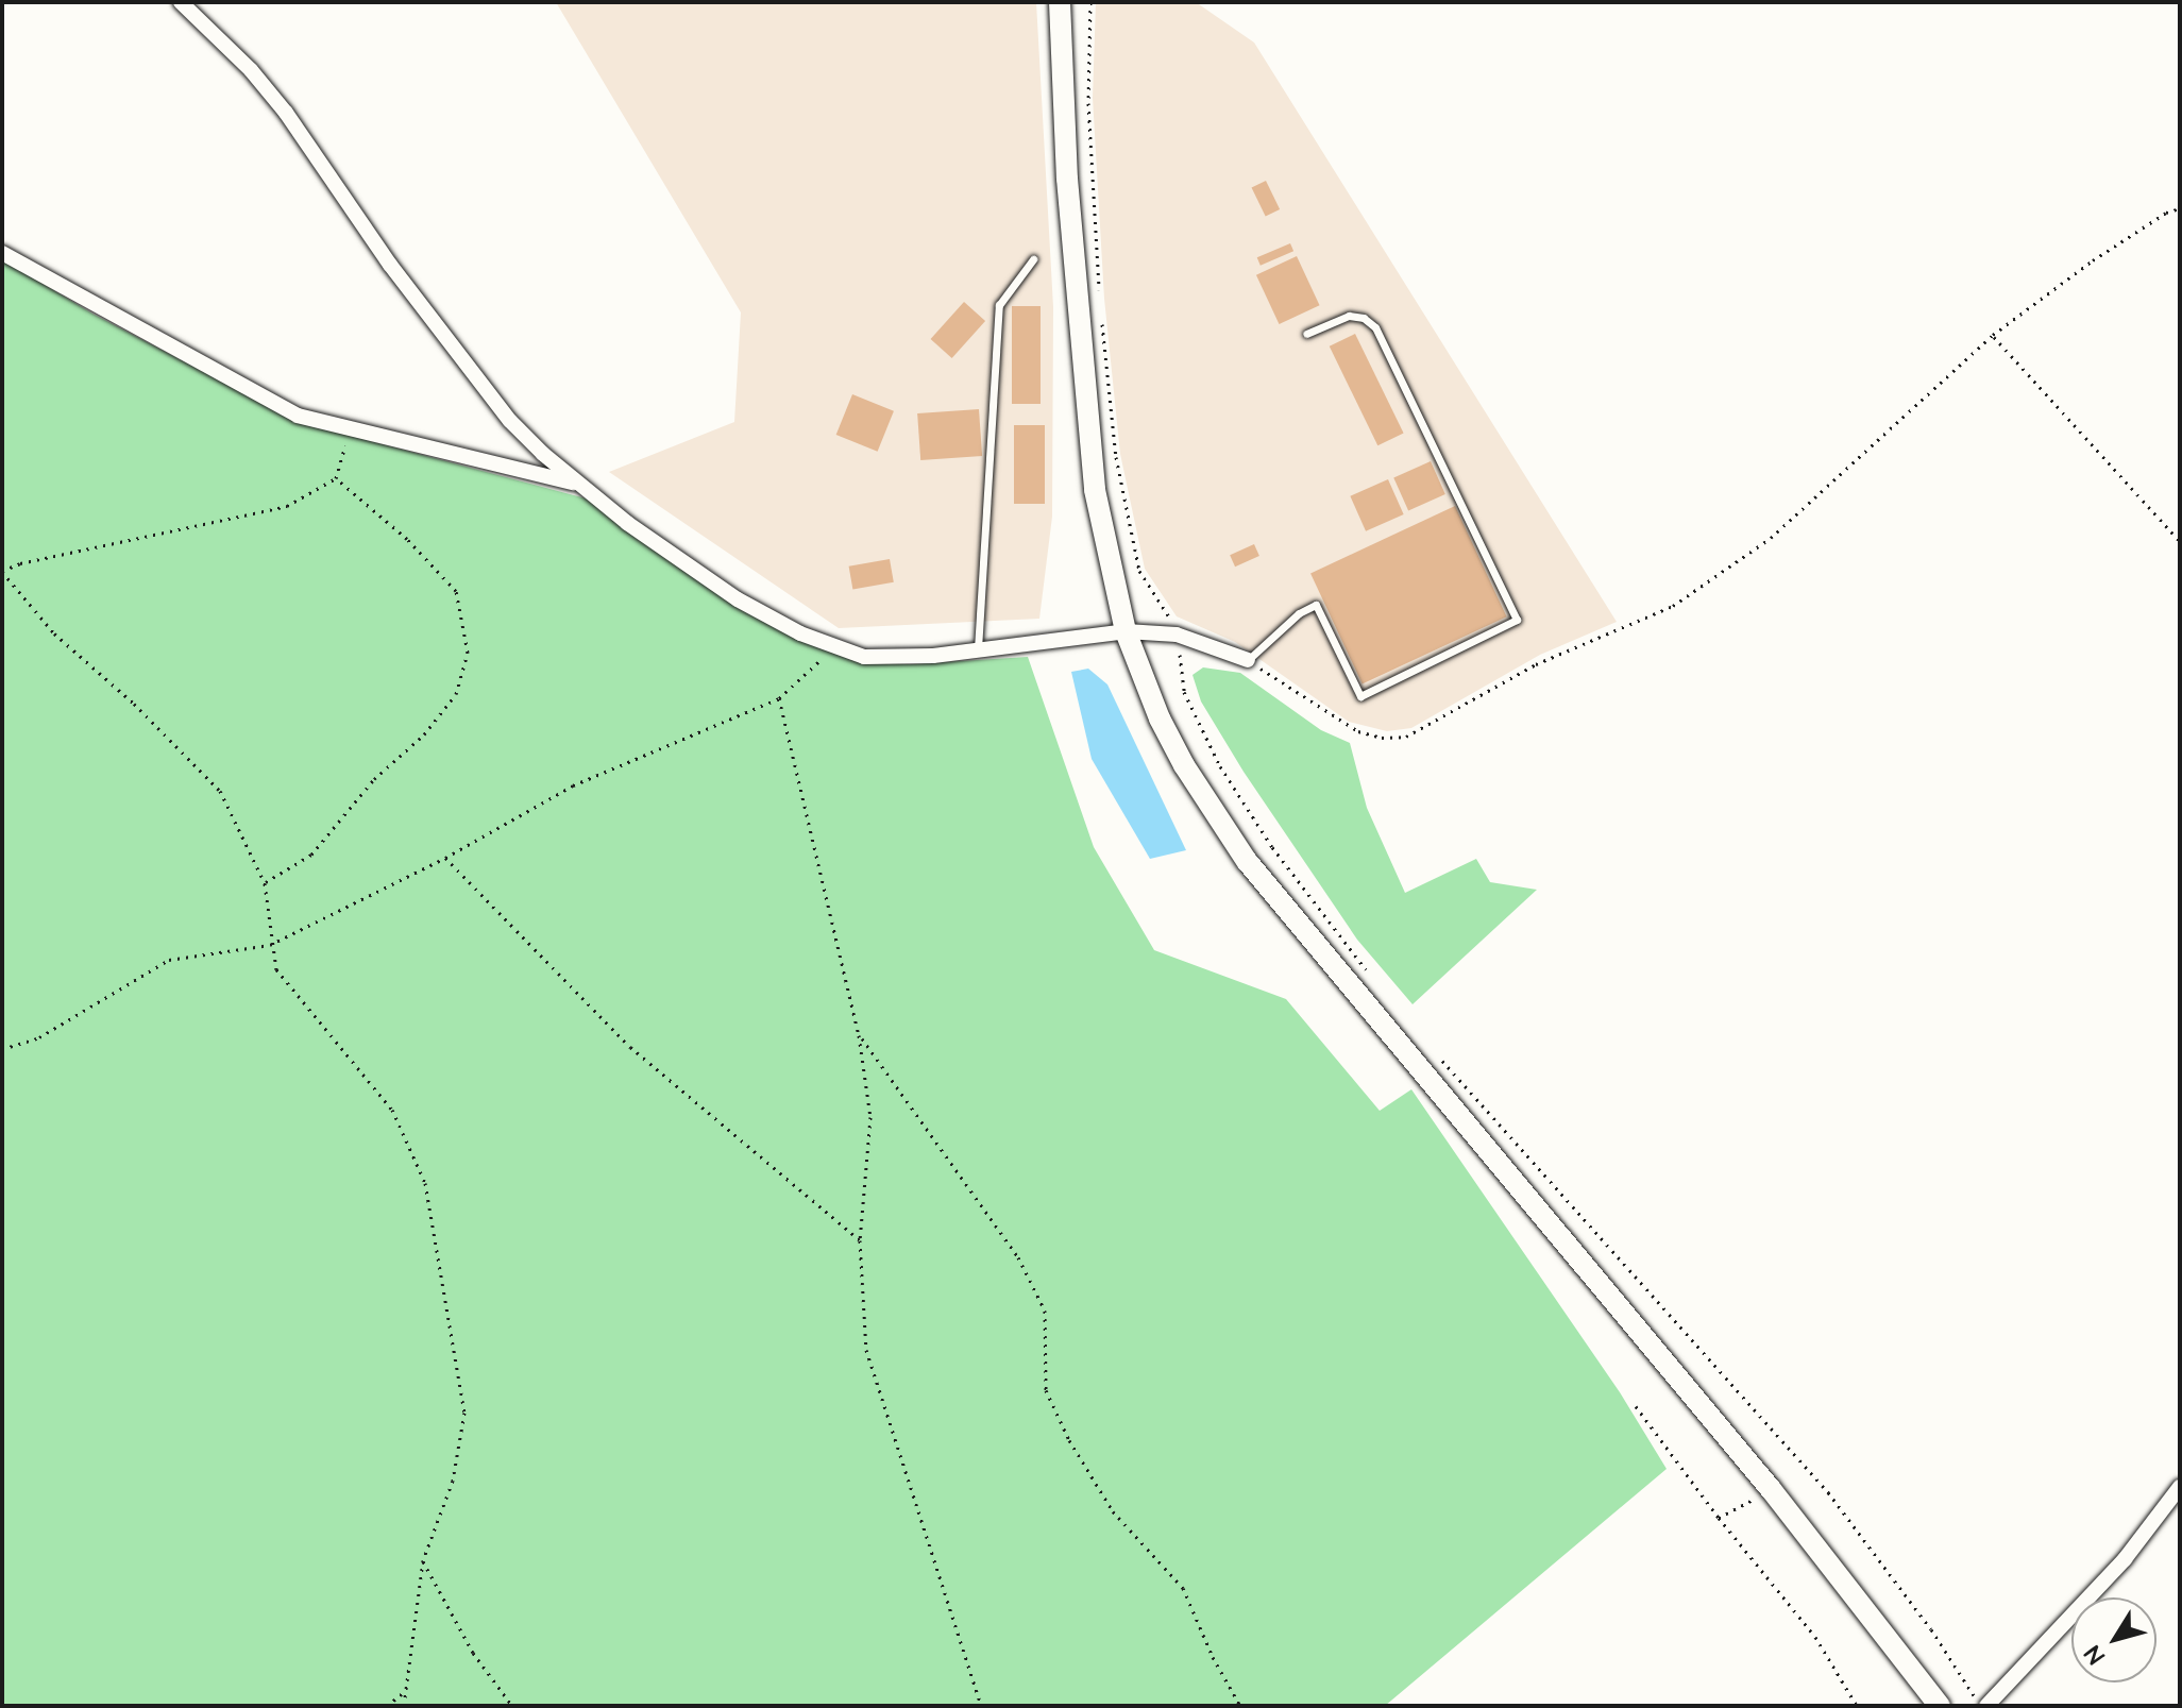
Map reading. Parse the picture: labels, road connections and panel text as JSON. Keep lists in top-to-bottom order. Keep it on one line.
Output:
{"north":"bottom left"}
